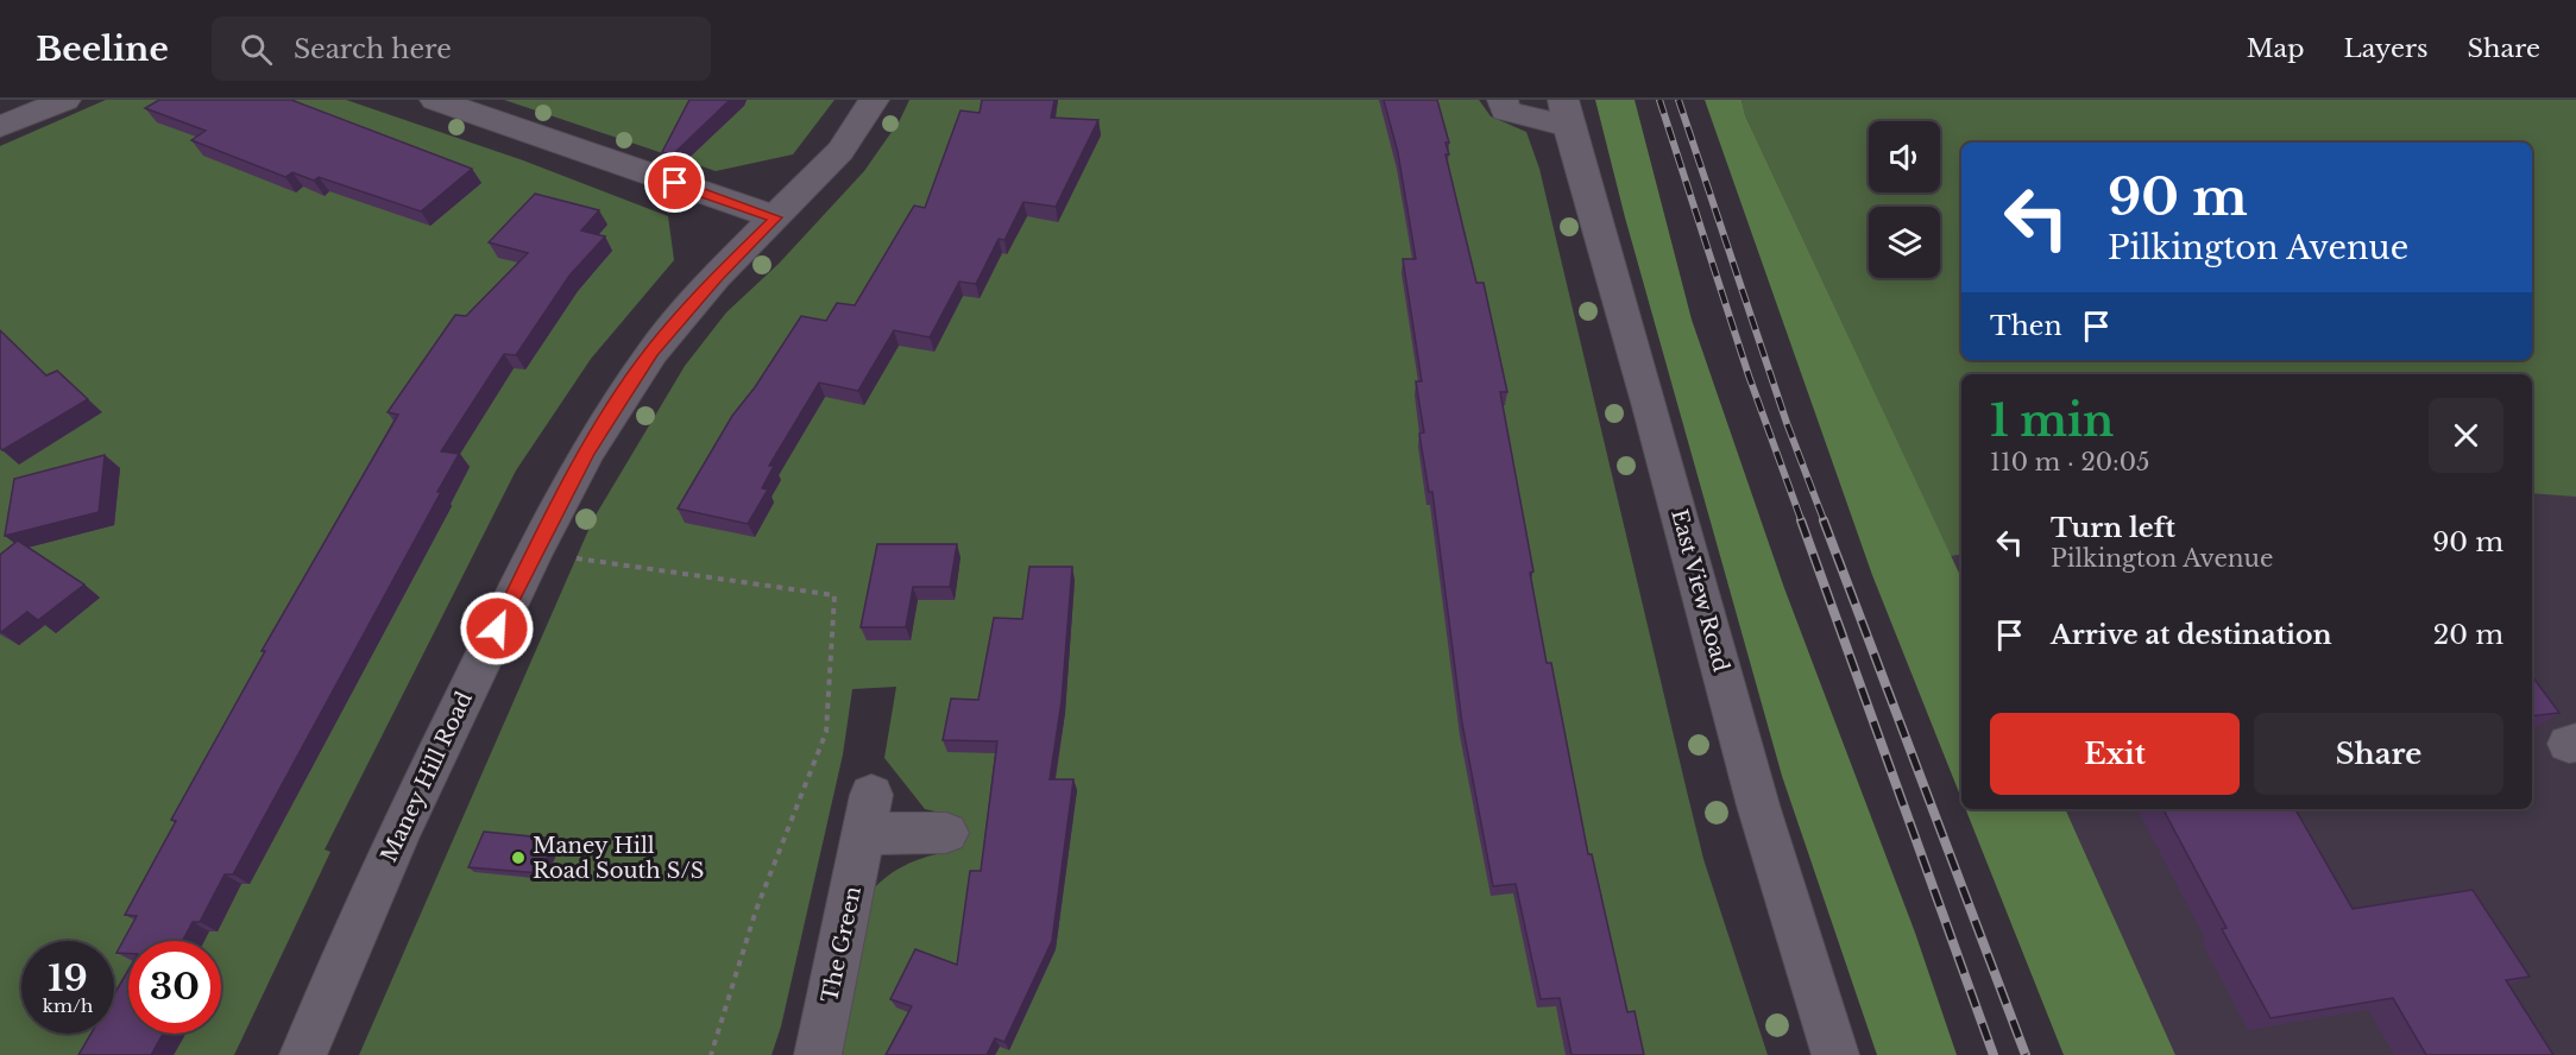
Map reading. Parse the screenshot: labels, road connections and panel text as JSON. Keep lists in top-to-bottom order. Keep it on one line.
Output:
{"streets":{"street":["East View Road","Maney Hill Road","The Green"]},"places":["Maney Hill Road South S/S"],"page":{"header":"Beeline","search":"Search here","nav":["Map","Layers","Share"],"turn":["90 m","Pilkington Avenue"],"then":"Then","heading":["1 min","110 m · 20:05"],"list":[{"name":"Turn left","note":"Pilkington Avenue","value":"90 m"},{"name":"Arrive at destination","value":"20 m"}],"buttons":["Exit","Share"],"speed":"19 km/h","limit":"30"}}
